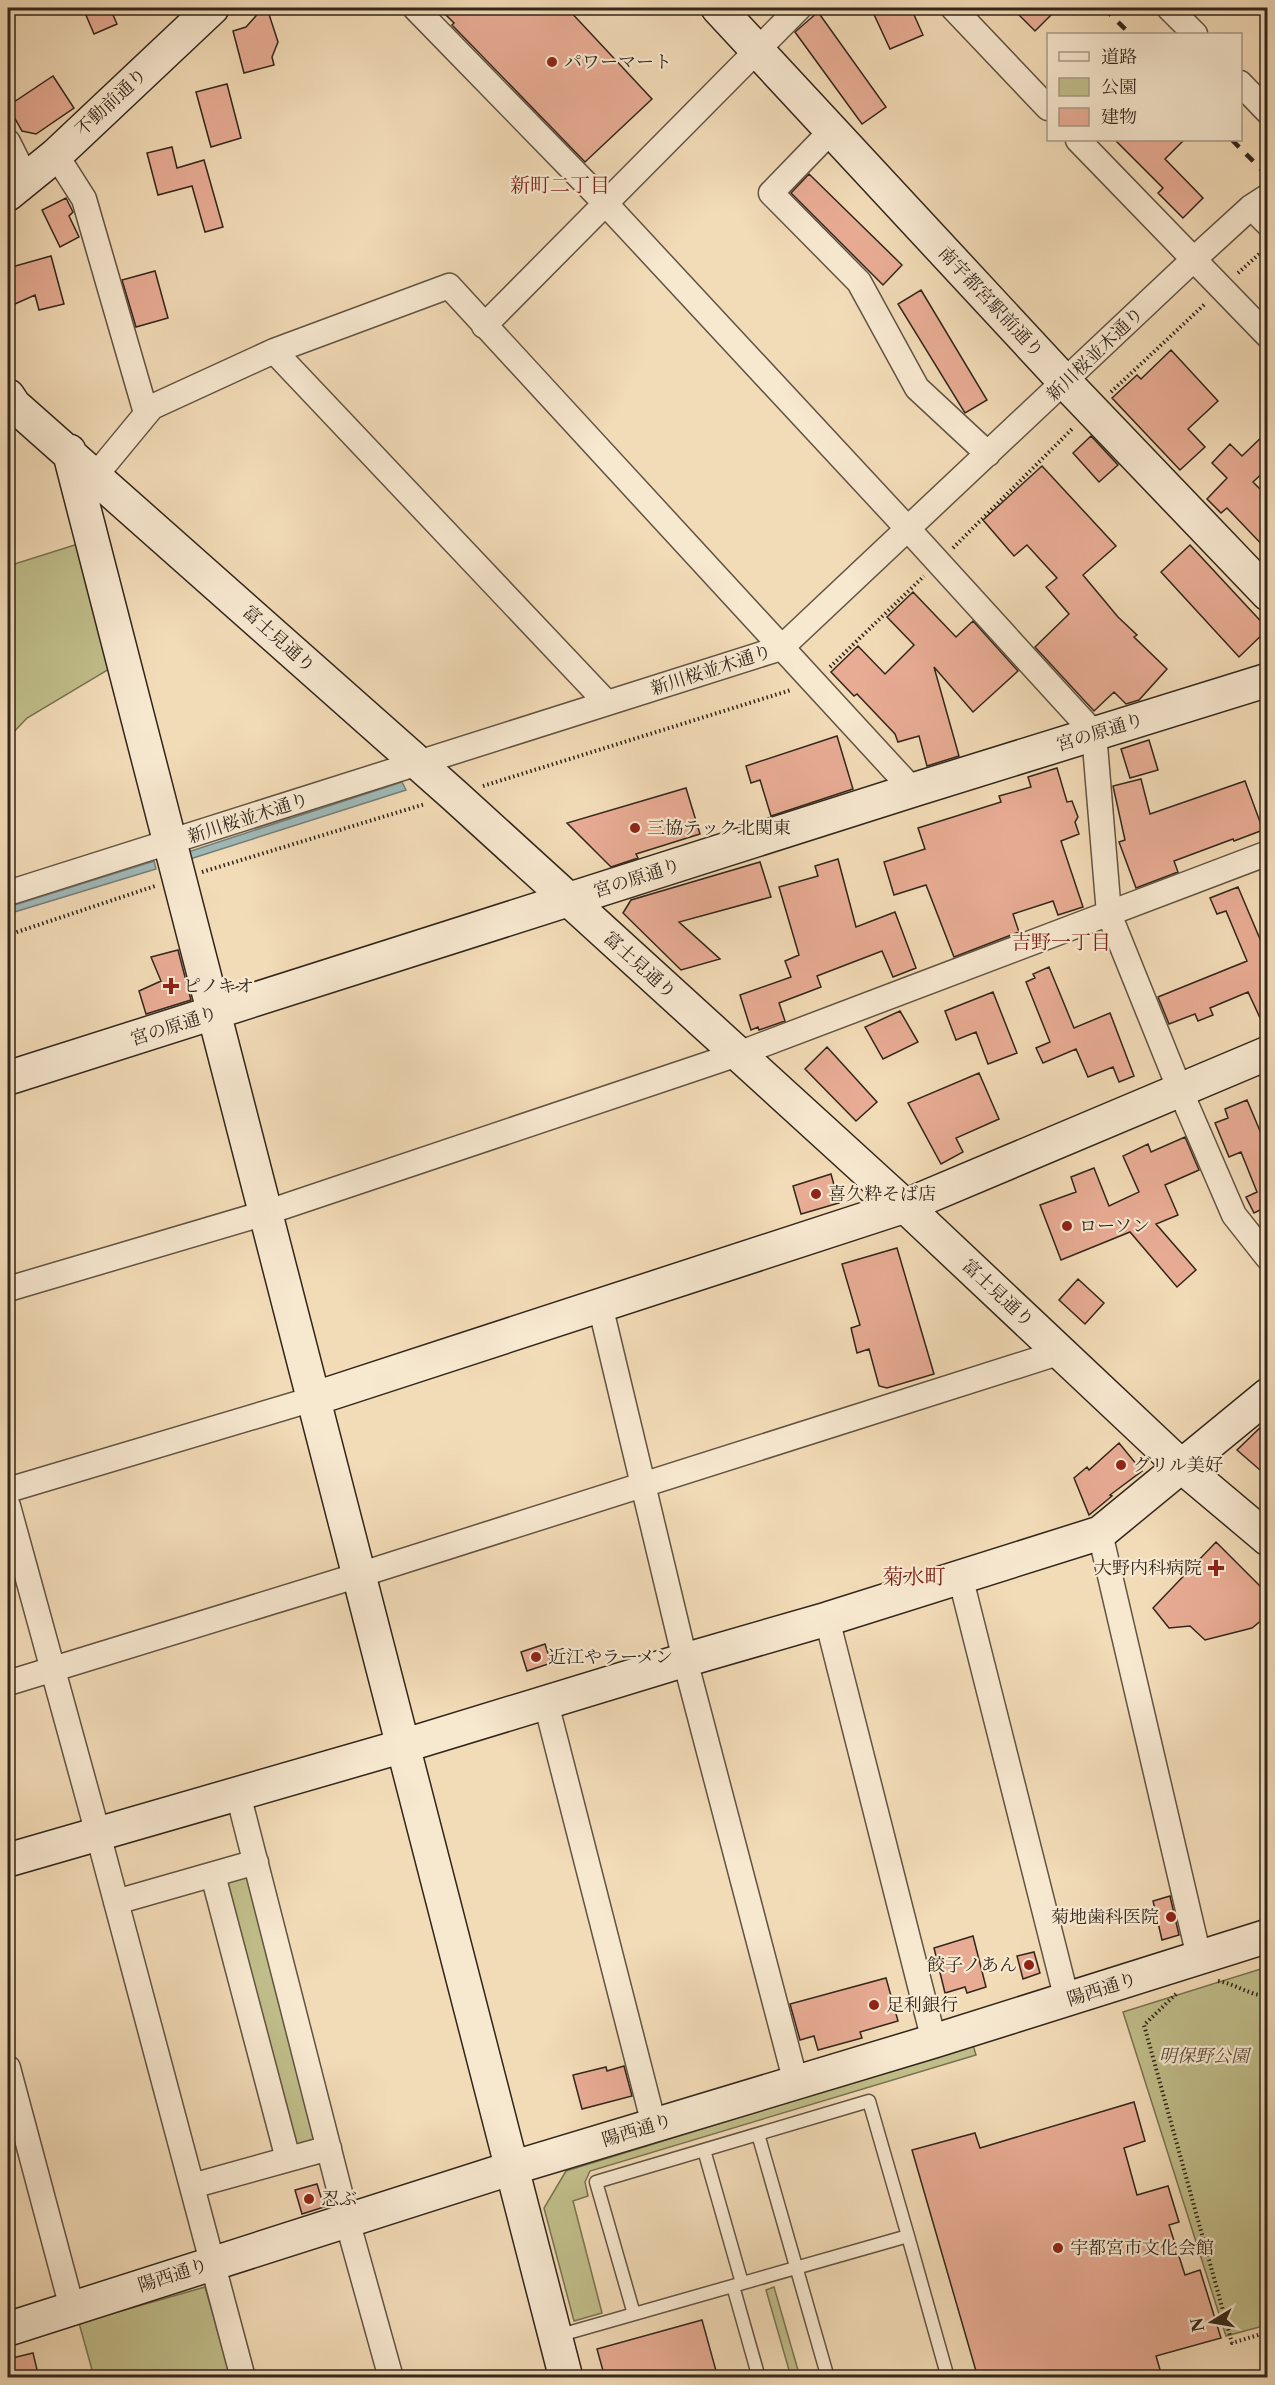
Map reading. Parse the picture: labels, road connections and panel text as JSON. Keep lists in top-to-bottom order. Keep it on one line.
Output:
{"streets":{"street":["不動前通り","南宇都宮駅前通り","新川桜並木通り","富士見通り","宮の原通り","陽西通り"]},"crossings":[["南宇都宮駅前通り","新川桜並木通り"],["新川桜並木通り","富士見通り"],["富士見通り","宮の原通り"]],"districts":["新町二丁目","吉野一丁目","菊水町"],"parks":["明保野公園"],"places":{"other":["パワーマート","三協テック北関東","喜久粋そば店","ローソン","グリル美好","近江やラーメン","菊地歯科医院","餃子ノあん","足利銀行","忍ぶ","宇都宮市文化会館"],"health":["ピノキオ","大野内科病院"]},"legend":["道路","公園","建物"],"north":"left"}
